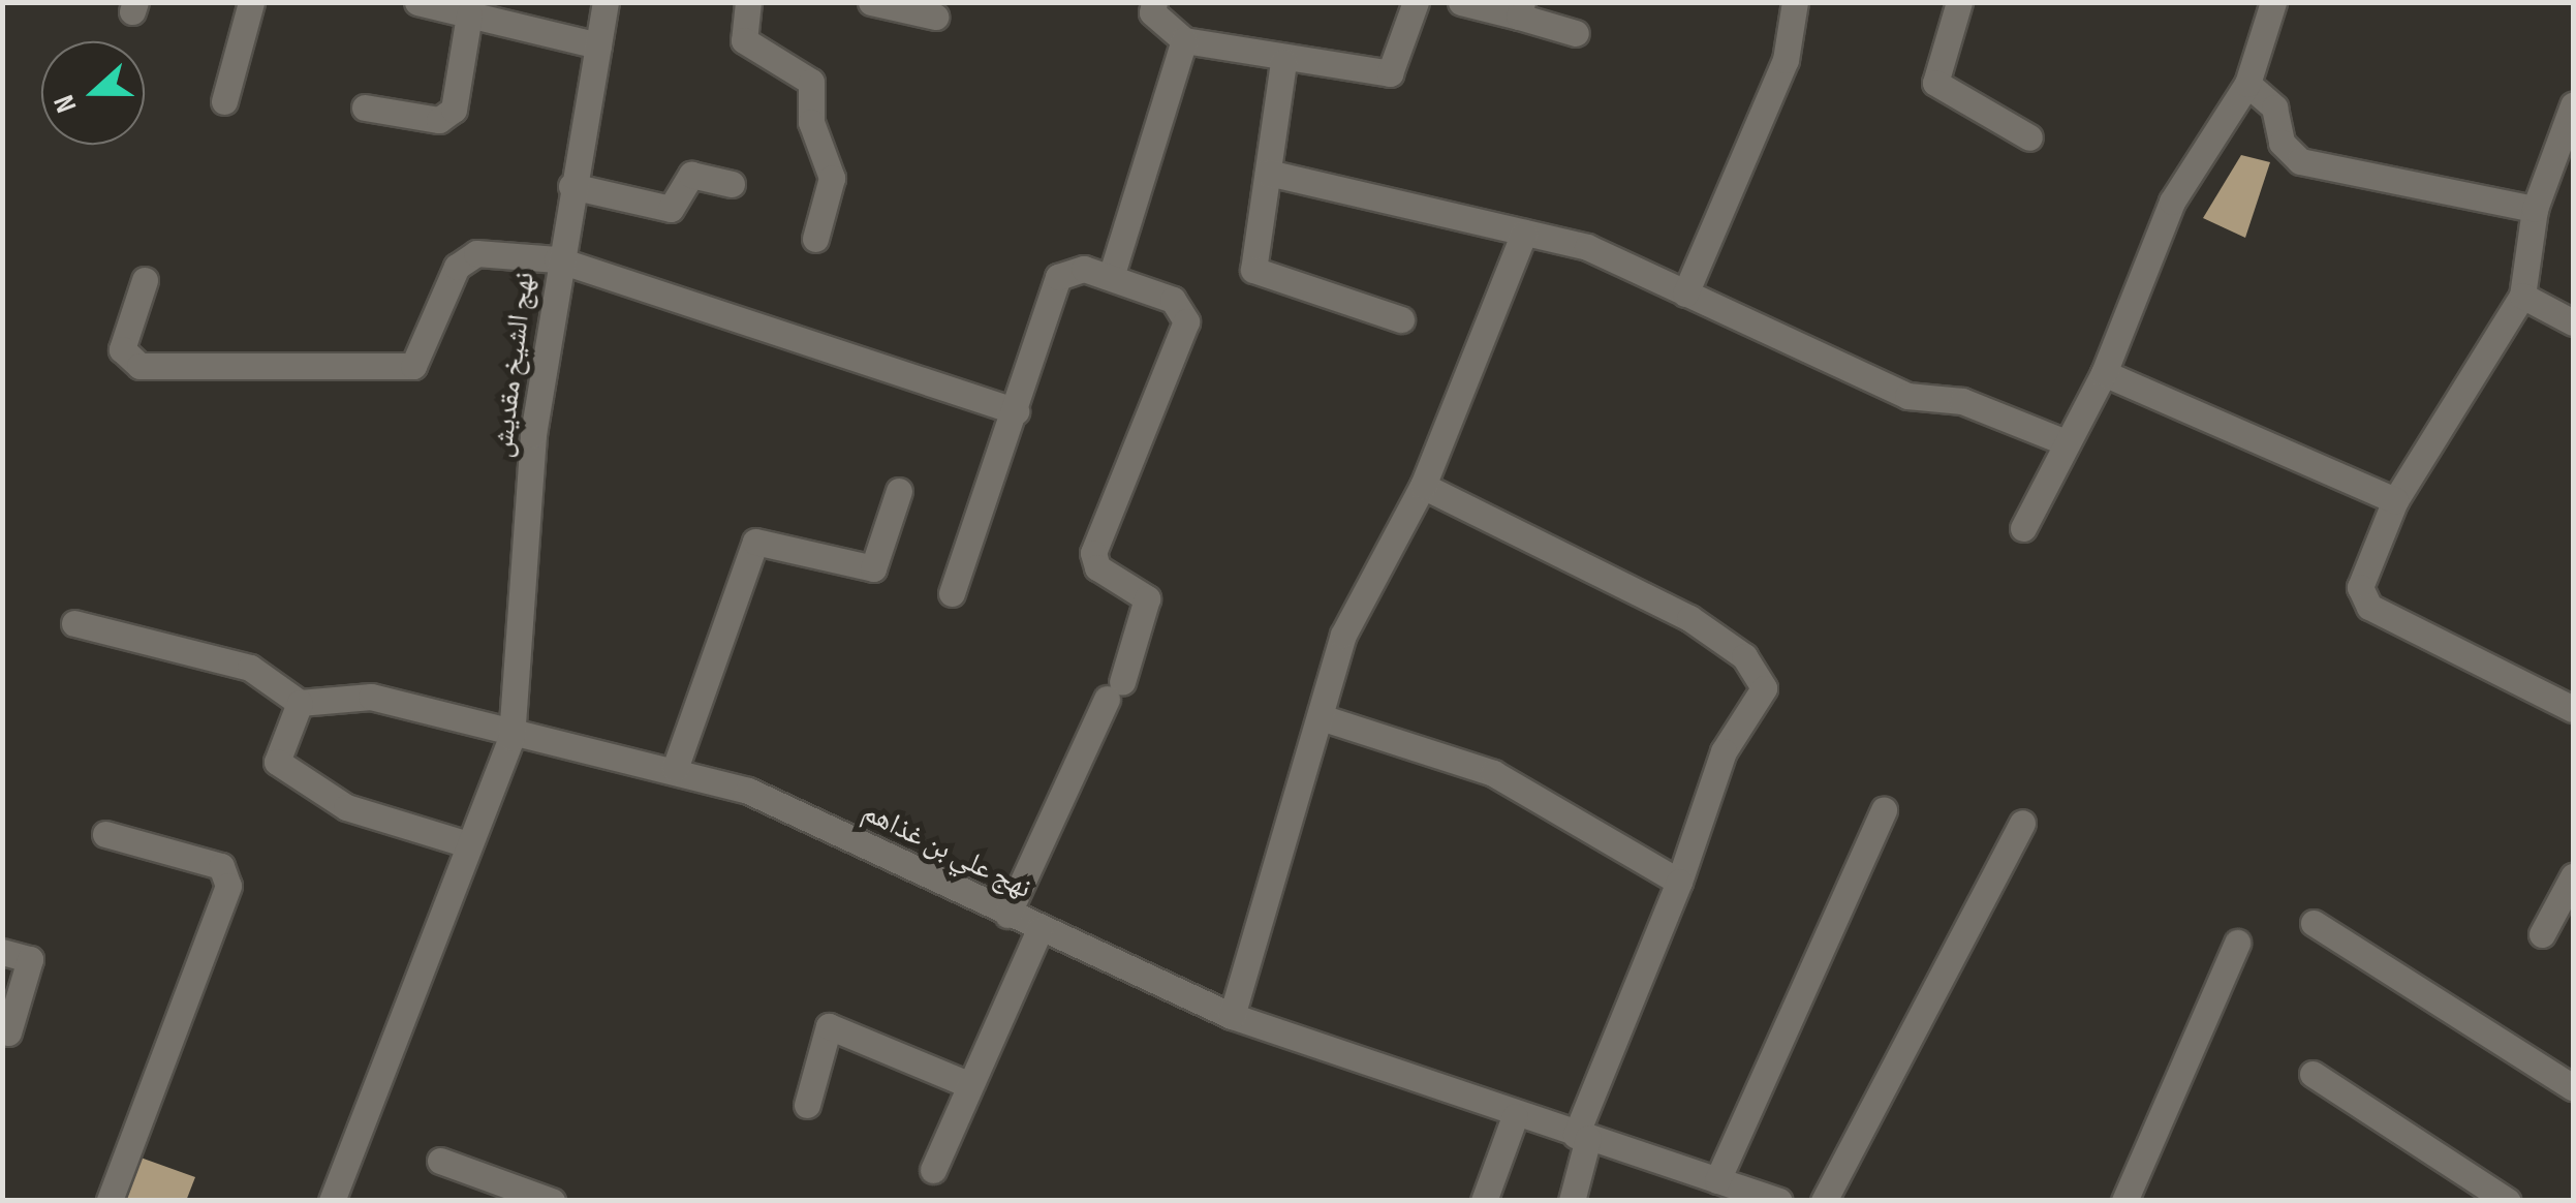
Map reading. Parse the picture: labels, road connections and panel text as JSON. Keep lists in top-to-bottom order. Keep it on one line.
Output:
{"streets":{"street":["نهج الشيخ مقديش","نهج علي بن غذاهم"]},"crossings":[["نهج الشيخ مقديش","نهج علي بن غذاهم"]],"north":"left"}
